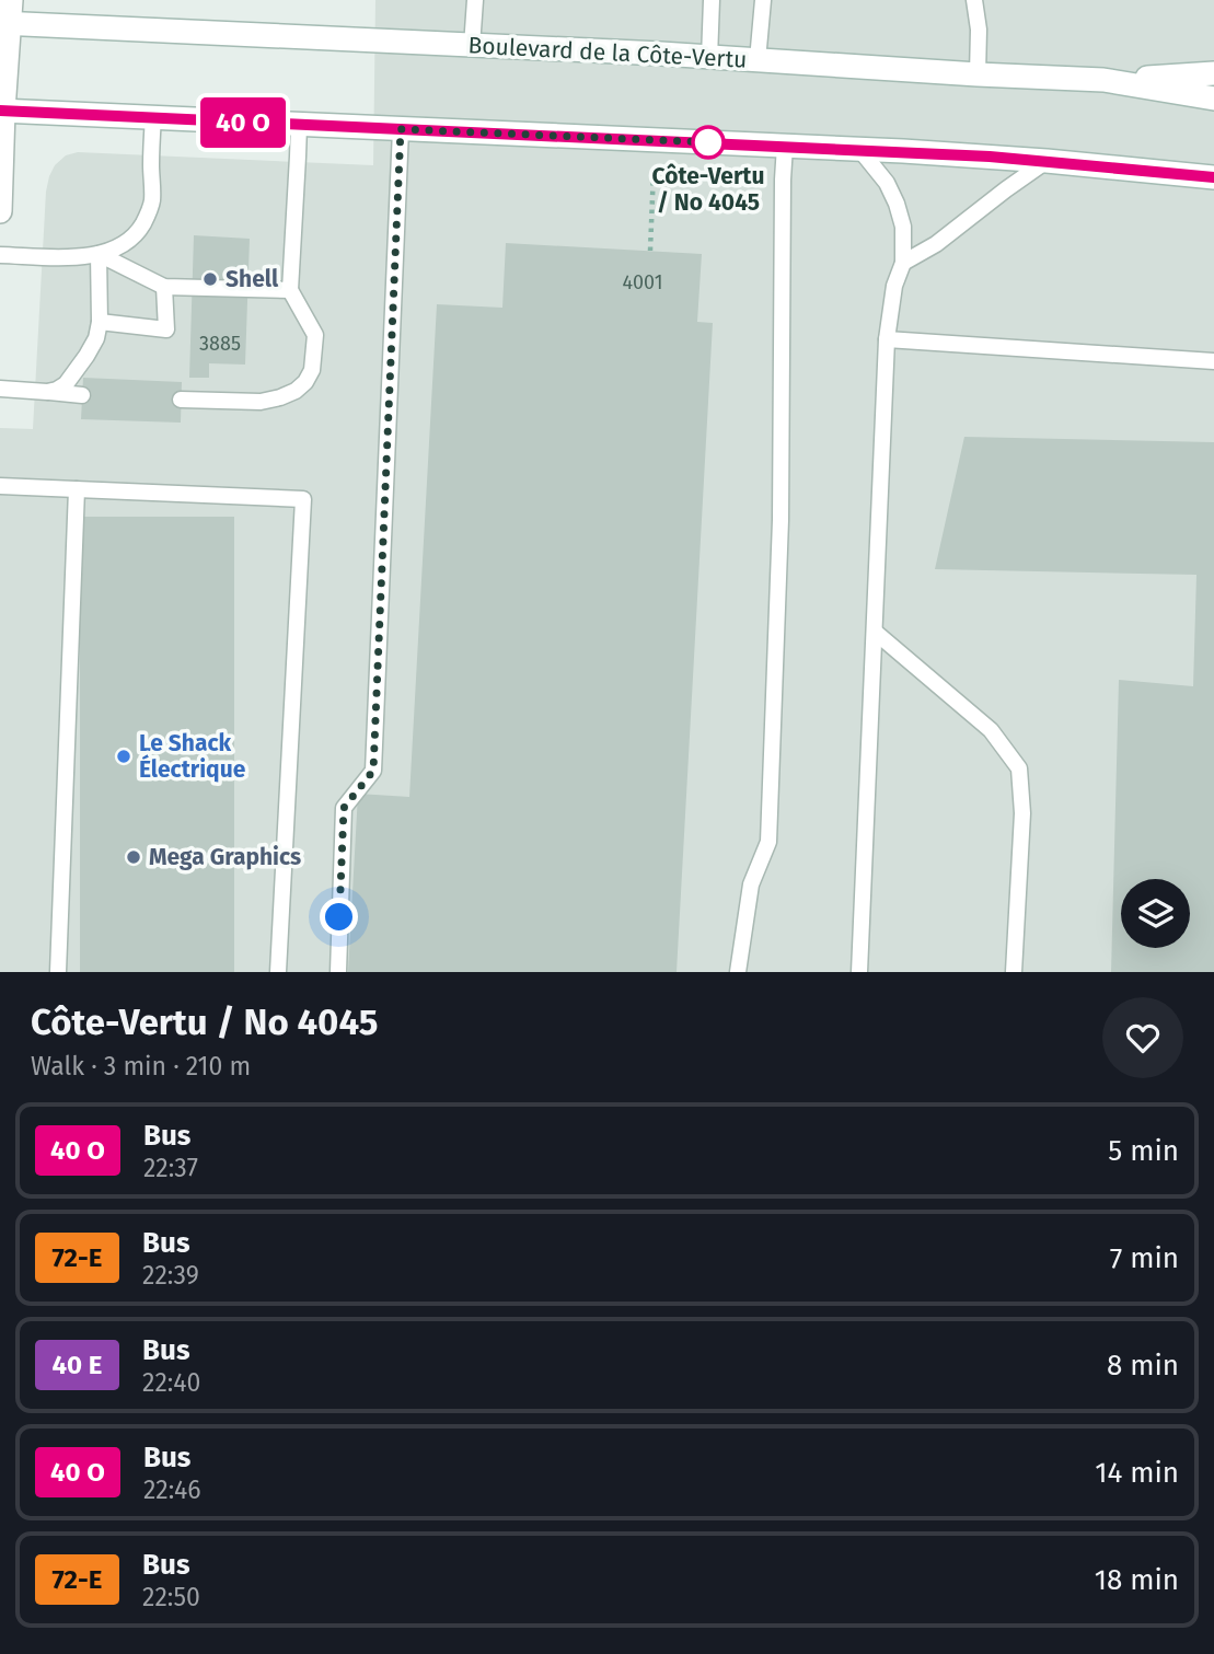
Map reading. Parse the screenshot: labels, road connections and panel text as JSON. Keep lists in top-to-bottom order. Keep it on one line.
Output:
{"streets":{"main road":["Boulevard de la Côte-Vertu"]},"places":["Côte-Vertu / No 4045","Shell","Le Shack Électrique","Mega Graphics"],"house_numbers":["4001","3885"],"page":{"on_map":"40 O","heading":["Côte-Vertu / No 4045","Walk · 3 min · 210 m"],"list":[{"mark":"40 O","name":"Bus","note":"22:37","value":"5 min"},{"mark":"72-E","name":"Bus","note":"22:39","value":"7 min"},{"mark":"40 E","name":"Bus","note":"22:40","value":"8 min"},{"mark":"40 O","name":"Bus","note":"22:46","value":"14 min"},{"mark":"72-E","name":"Bus","note":"22:50","value":"18 min"}]}}
